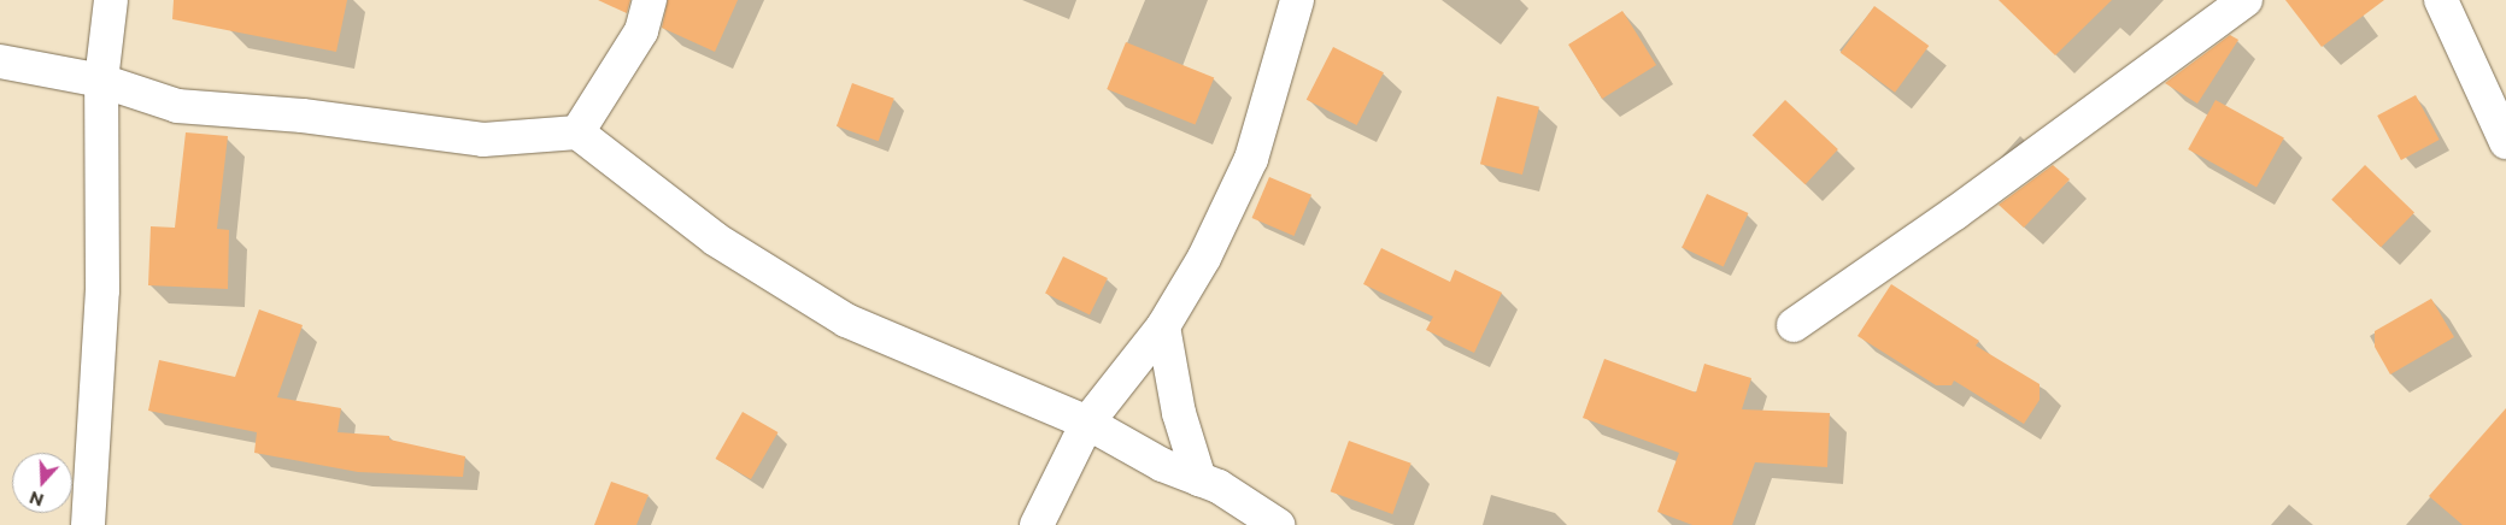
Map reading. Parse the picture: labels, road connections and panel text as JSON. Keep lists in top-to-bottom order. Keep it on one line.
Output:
{"north":"bottom"}
